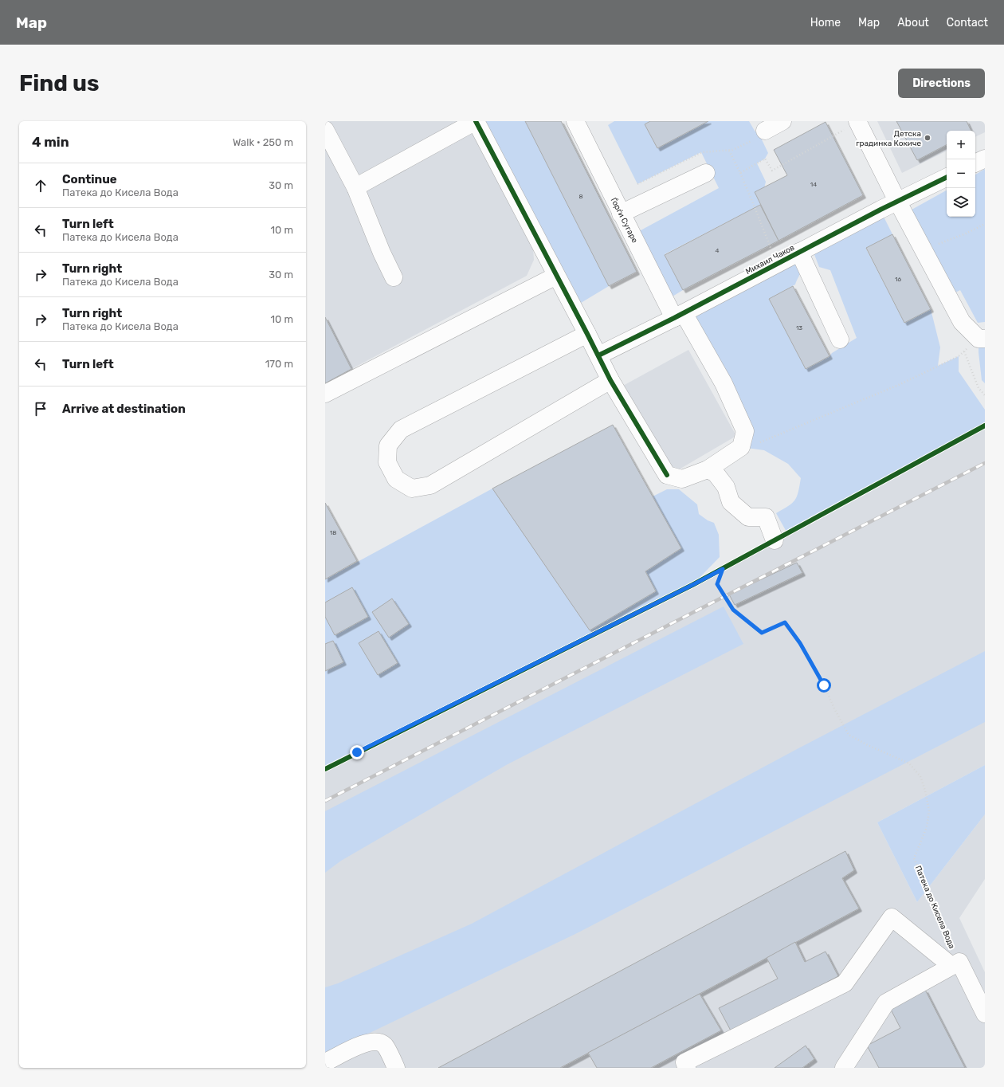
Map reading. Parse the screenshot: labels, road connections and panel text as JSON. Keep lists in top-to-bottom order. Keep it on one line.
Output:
{"streets":{"street":["Ѓорѓи Сугаре","Михаил Чаков"],"path":["Патека до Кисела Вода"]},"crossings":[["Ѓорѓи Сугаре","Михаил Чаков"]],"places":["Детска градинка Кокиче"],"house_numbers":["14","8","4","16","13","18"],"page":{"header":"Map","nav":["Home","Map","About","Contact"],"buttons":"Directions","title":"Find us","heading":["4 min","Walk · 250 m"],"map_buttons":["+","−"],"list":[["Continue","Патека до Кисела Вода","30 m"],["Turn left","Патека до Кисела Вода","10 m"],["Turn right","Патека до Кисела Вода","30 m"],["Turn right","Патека до Кисела Вода","10 m"],["Turn left","170 m"],"Arrive at destination"]}}
